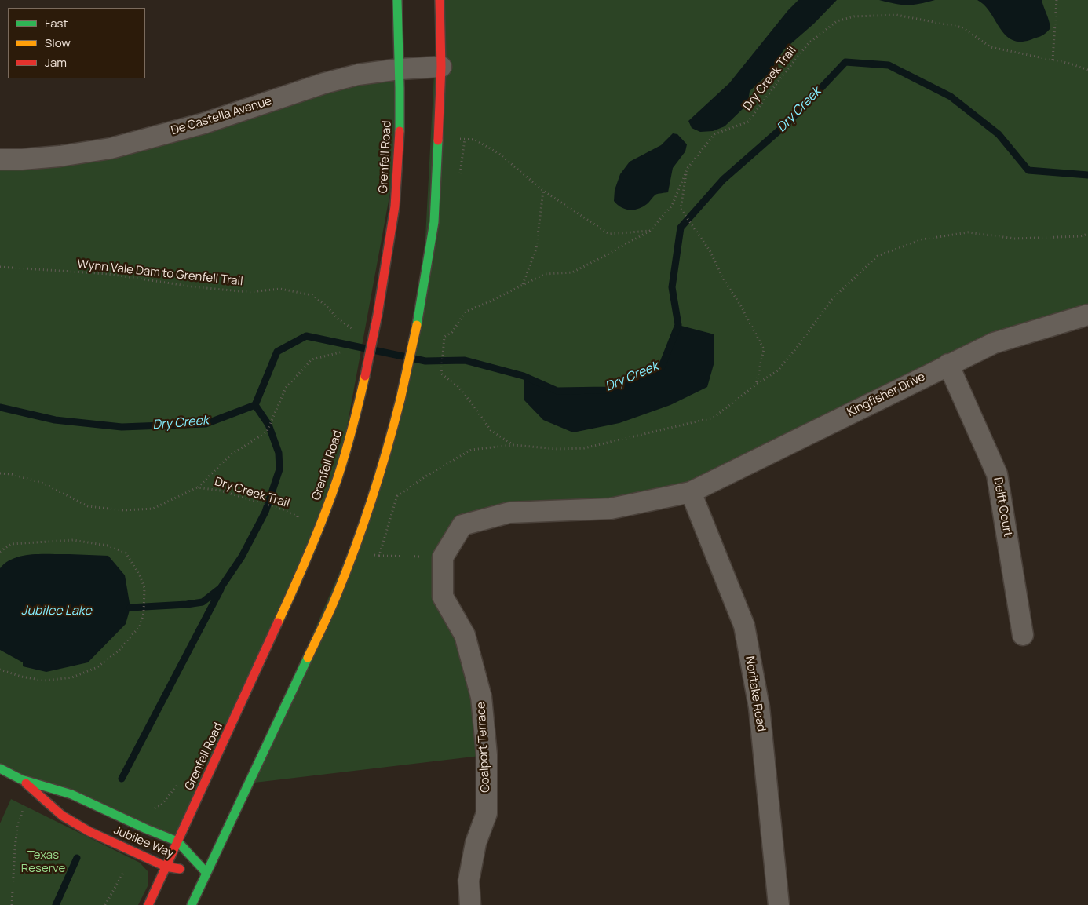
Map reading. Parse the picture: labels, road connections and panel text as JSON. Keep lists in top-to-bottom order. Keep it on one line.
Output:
{"streets":{"main road":["Grenfell Road","Jubilee Way"],"street":["De Castella Avenue","Kingfisher Drive","Delft Court","Noritake Road","Coalport Terrace"],"path":["Dry Creek Trail","Wynn Vale Dam to Grenfell Trail"]},"crossings":[["De Castella Avenue","Grenfell Road"],["Grenfell Road","Jubilee Way"],["Kingfisher Drive","Delft Court"],["Kingfisher Drive","Noritake Road"]],"water":["Dry Creek","Jubilee Lake"],"parks":["Texas Reserve"],"legend":["Fast","Slow","Jam"]}
